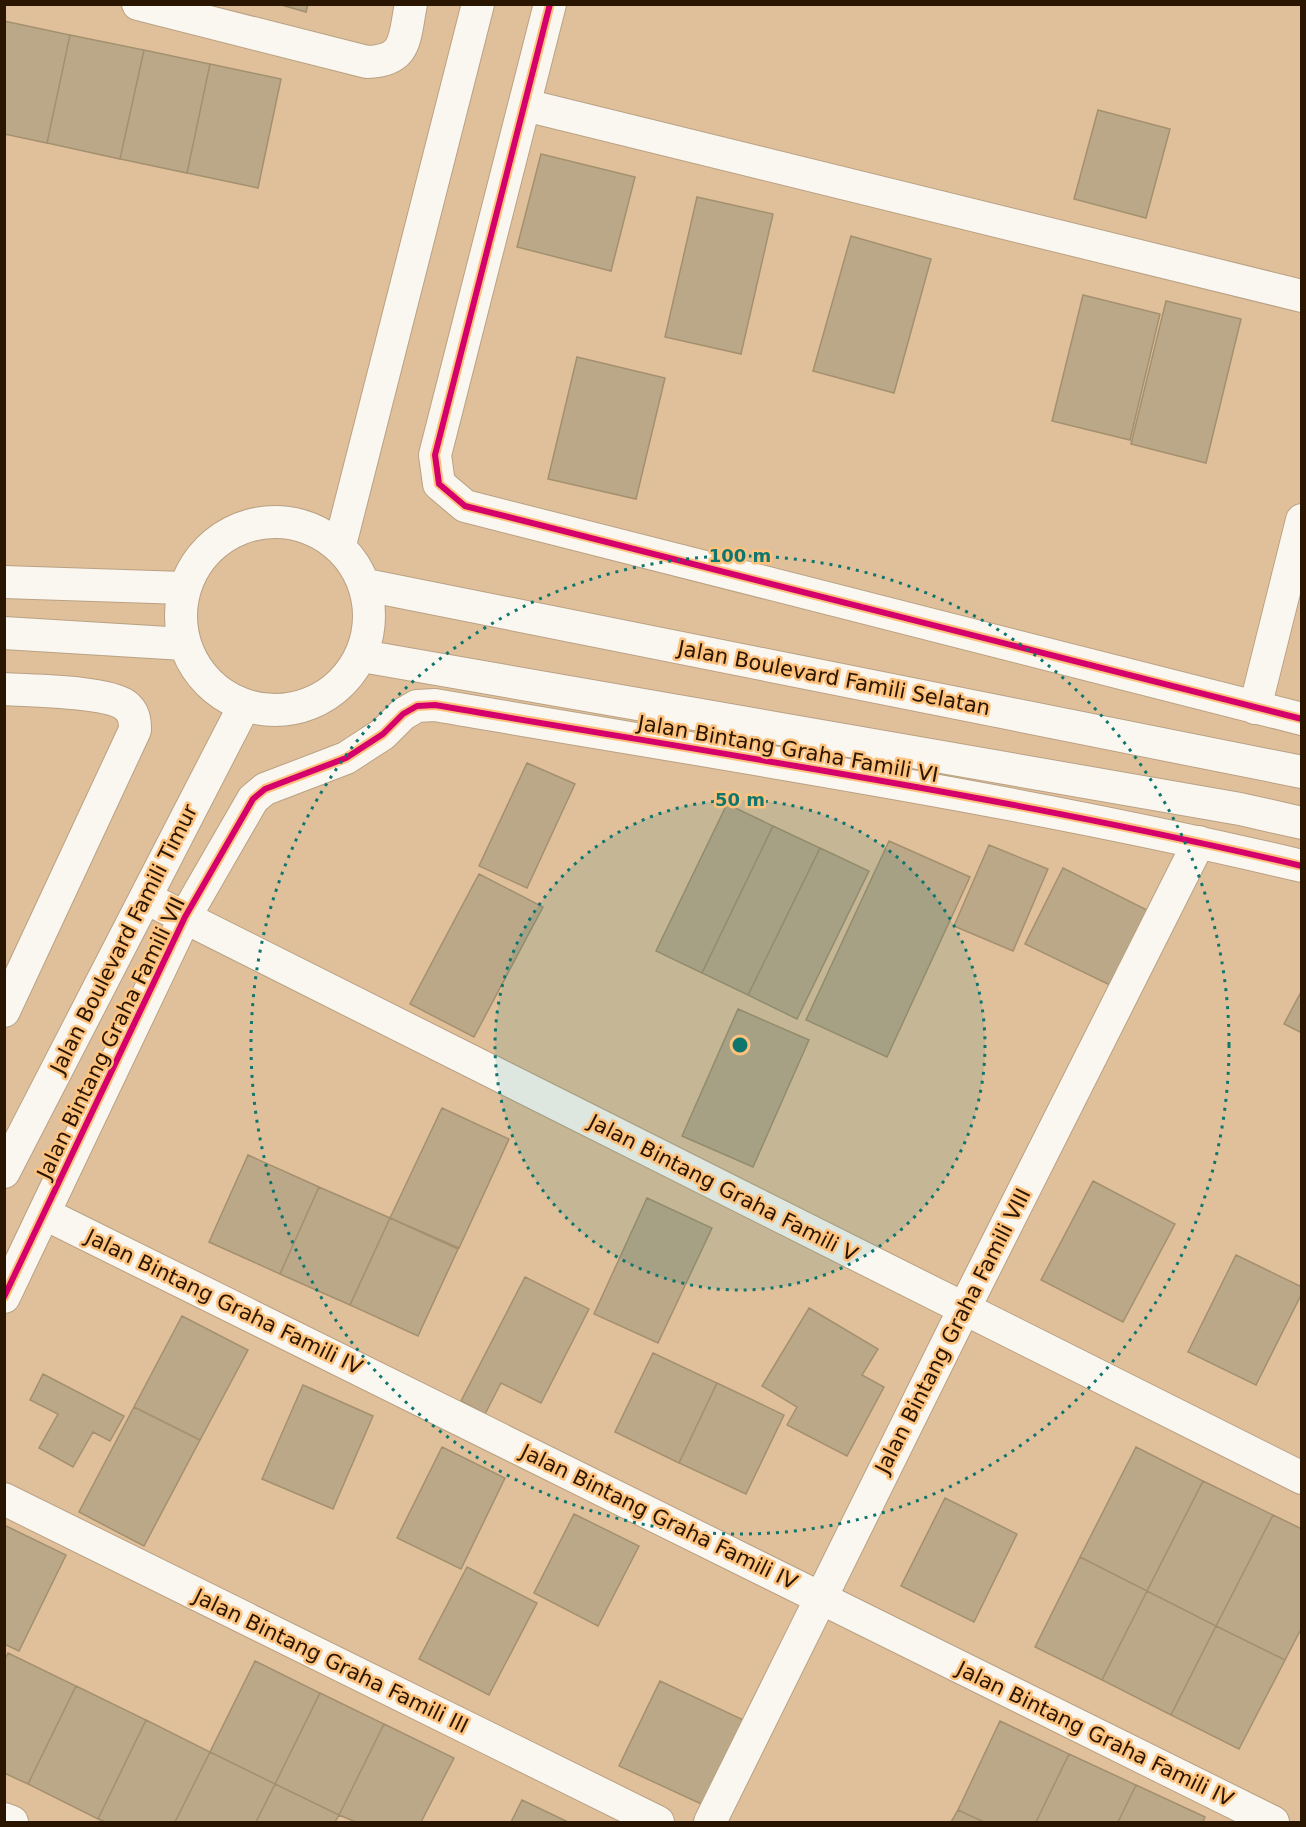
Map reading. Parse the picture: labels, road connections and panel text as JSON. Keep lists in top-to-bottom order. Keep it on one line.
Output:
{"streets":{"street":["Jalan Boulevard Famili Selatan","Jalan Bintang Graha Famili VI","Jalan Boulevard Famili Timur","Jalan Bintang Graha Famili VII","Jalan Bintang Graha Famili V","Jalan Bintang Graha Famili IV","Jalan Bintang Graha Famili VIII","Jalan Bintang Graha Famili III"]},"crossings":[["Jalan Boulevard Famili Selatan","Jalan Boulevard Famili Timur"],["Jalan Bintang Graha Famili VI","Jalan Bintang Graha Famili VII"],["Jalan Bintang Graha Famili VI","Jalan Bintang Graha Famili VIII"],["Jalan Boulevard Famili Timur","Jalan Bintang Graha Famili V"],["Jalan Bintang Graha Famili VII","Jalan Bintang Graha Famili V"],["Jalan Bintang Graha Famili VII","Jalan Bintang Graha Famili IV"],["Jalan Bintang Graha Famili V","Jalan Bintang Graha Famili VIII"],["Jalan Bintang Graha Famili IV","Jalan Bintang Graha Famili VIII"]],"rings":["100 m","50 m"]}
